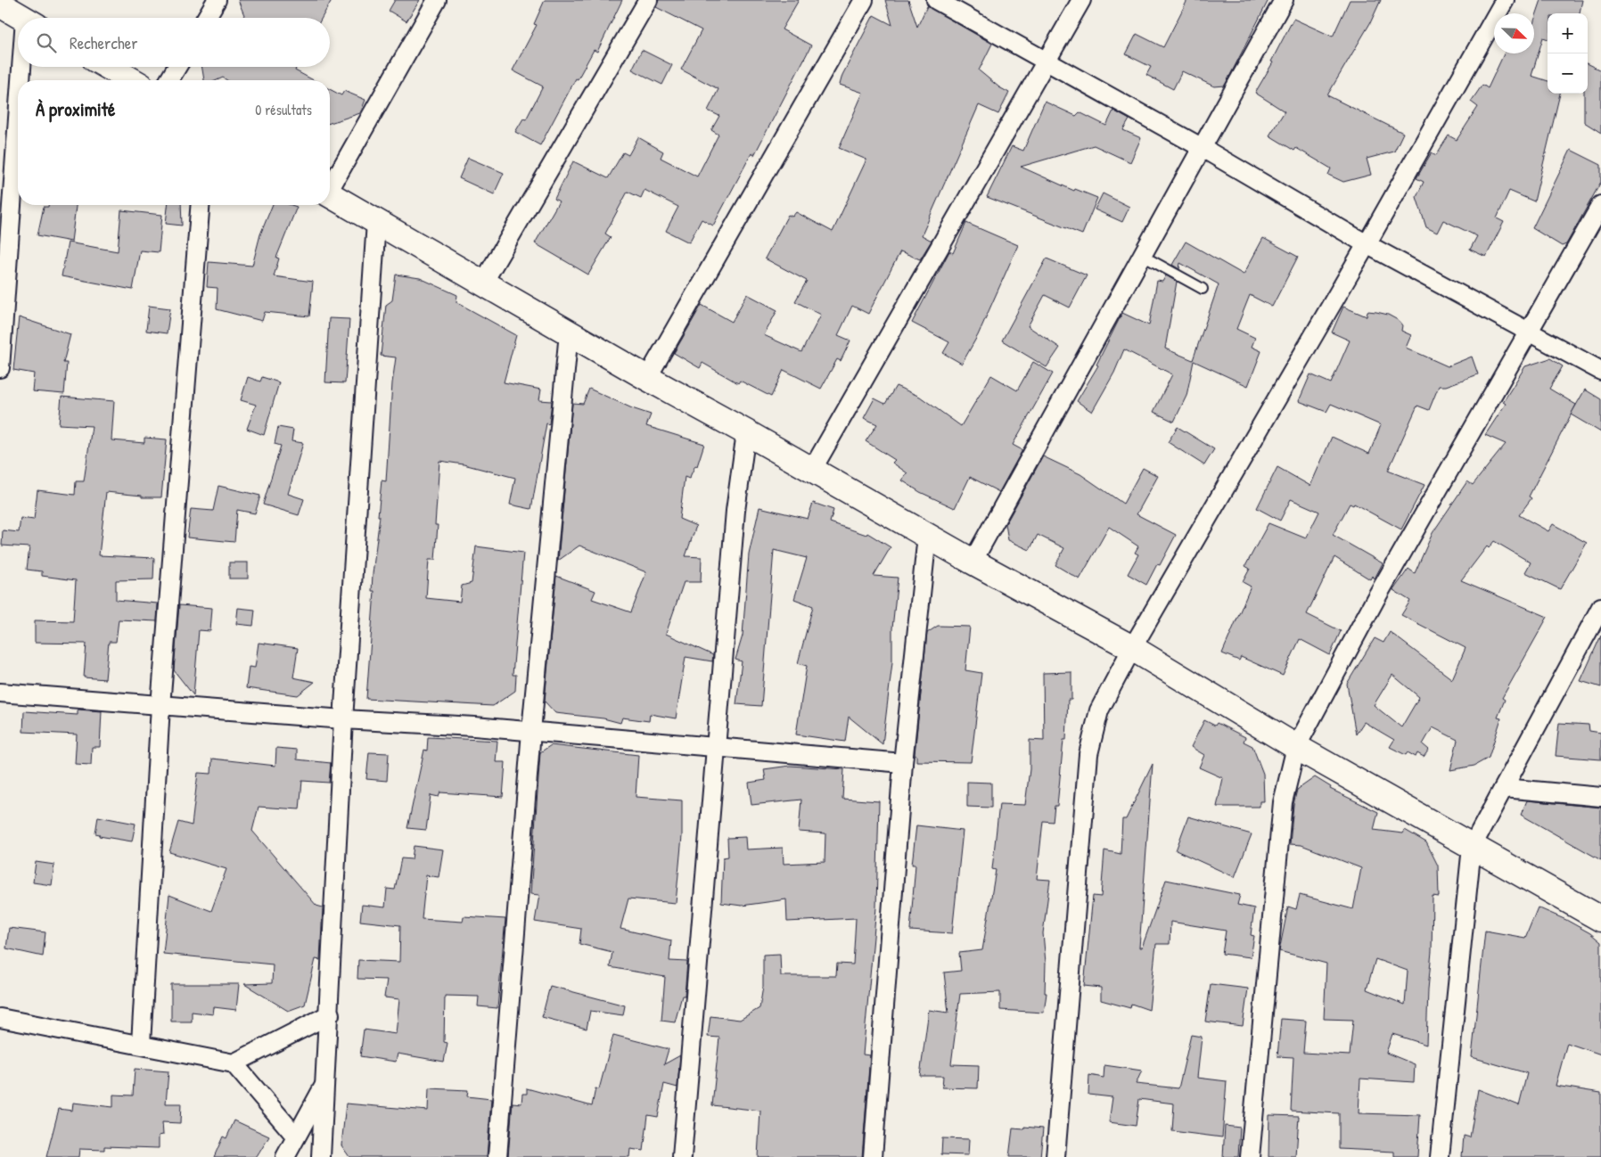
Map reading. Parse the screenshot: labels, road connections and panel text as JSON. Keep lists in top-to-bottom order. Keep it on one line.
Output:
{"north":"bottom right","page":{"map_buttons":["+","−"],"search":"Rechercher","heading":["À proximité","0 résultats"]}}
